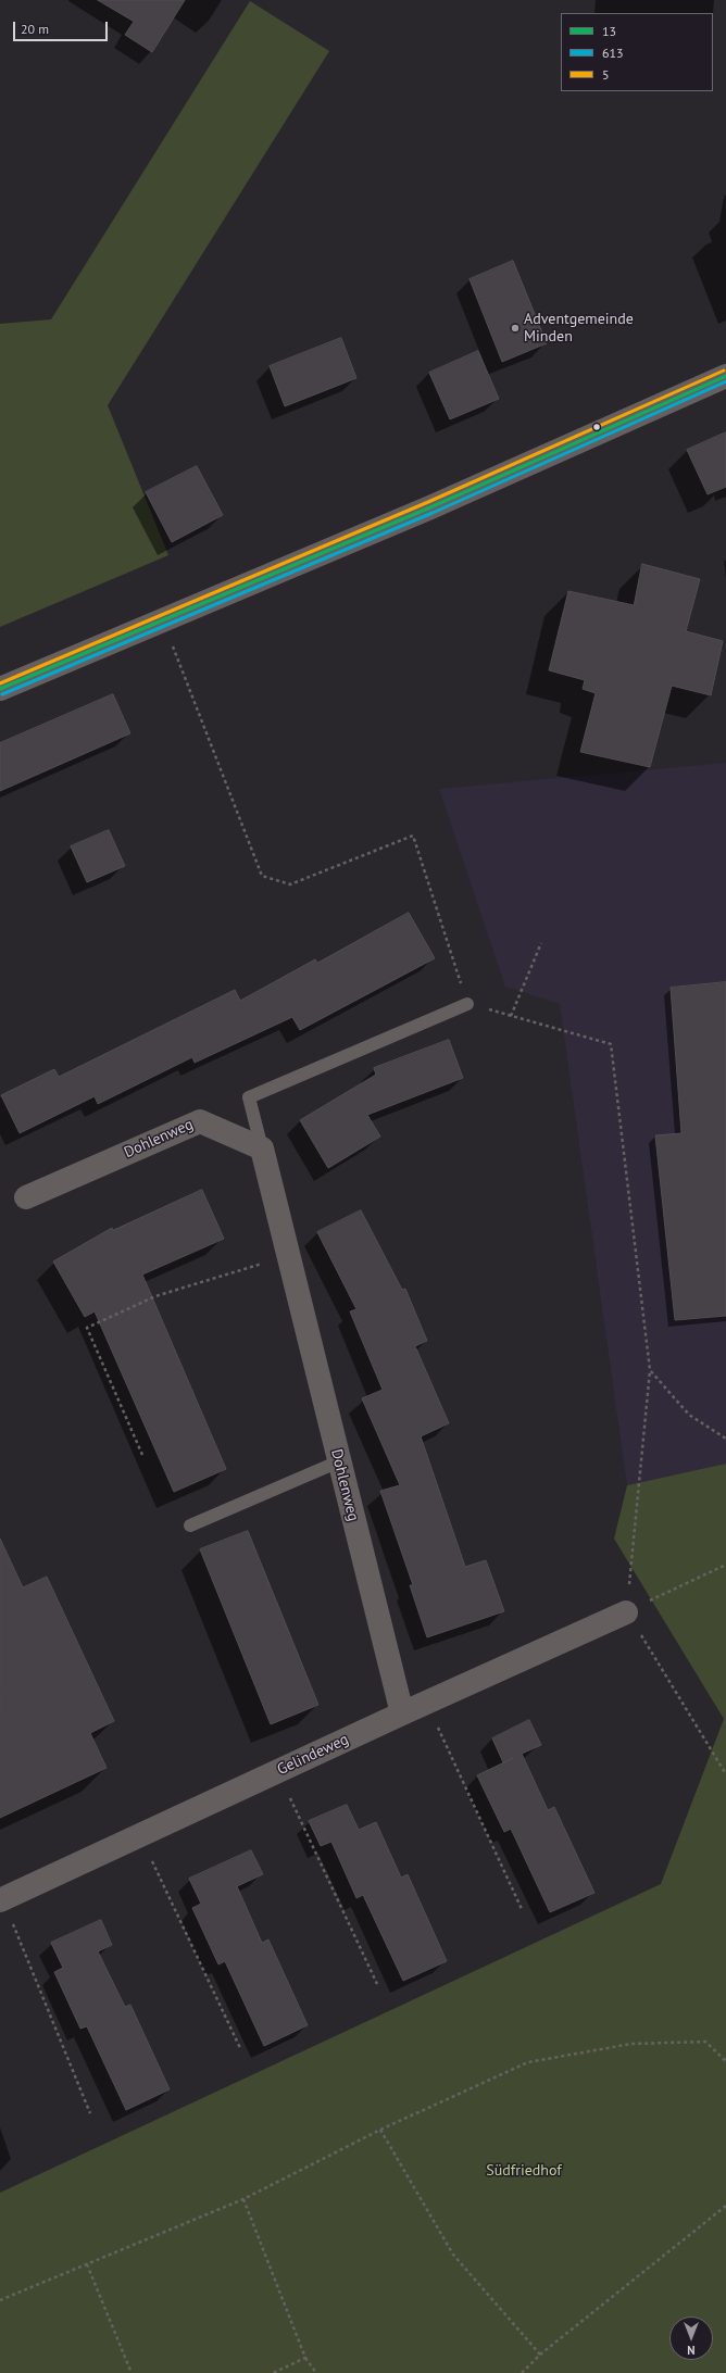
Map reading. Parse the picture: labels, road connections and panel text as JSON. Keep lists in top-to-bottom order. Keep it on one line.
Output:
{"streets":{"street":["Dohlenweg","Gelindeweg"]},"crossings":[["Dohlenweg","Gelindeweg"]],"parks":["Südfriedhof"],"places":["Adventgemeinde Minden"],"lines":["transit line 5","transit line 13","transit line 613"],"legend":["13","613","5"],"scale_bar":"20 m","north":"bottom"}
